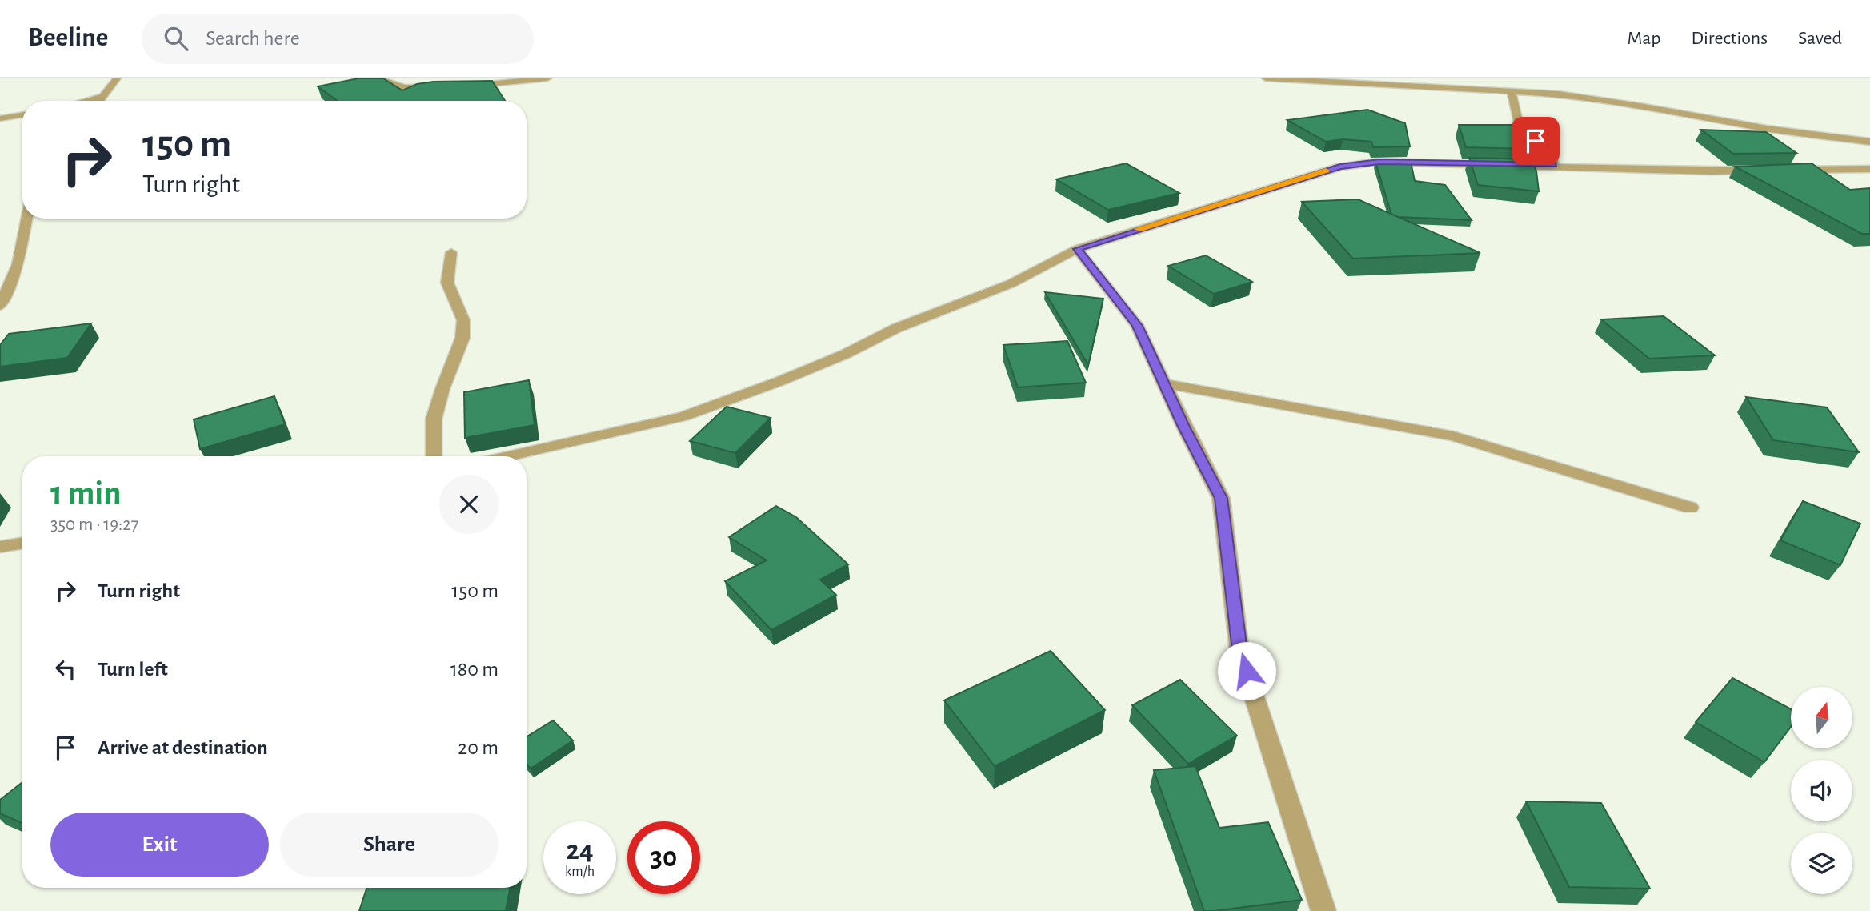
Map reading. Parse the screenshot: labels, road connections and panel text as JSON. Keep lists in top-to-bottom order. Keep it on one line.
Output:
{"north":"top","page":{"header":"Beeline","search":"Search here","nav":["Map","Directions","Saved"],"turn":["150 m","Turn right"],"heading":["1 min","350 m · 19:27"],"list":[{"name":"Turn right","value":"150 m"},{"name":"Turn left","value":"180 m"},{"name":"Arrive at destination","value":"20 m"}],"buttons":["Exit","Share"],"speed":"24 km/h","limit":"30"}}
